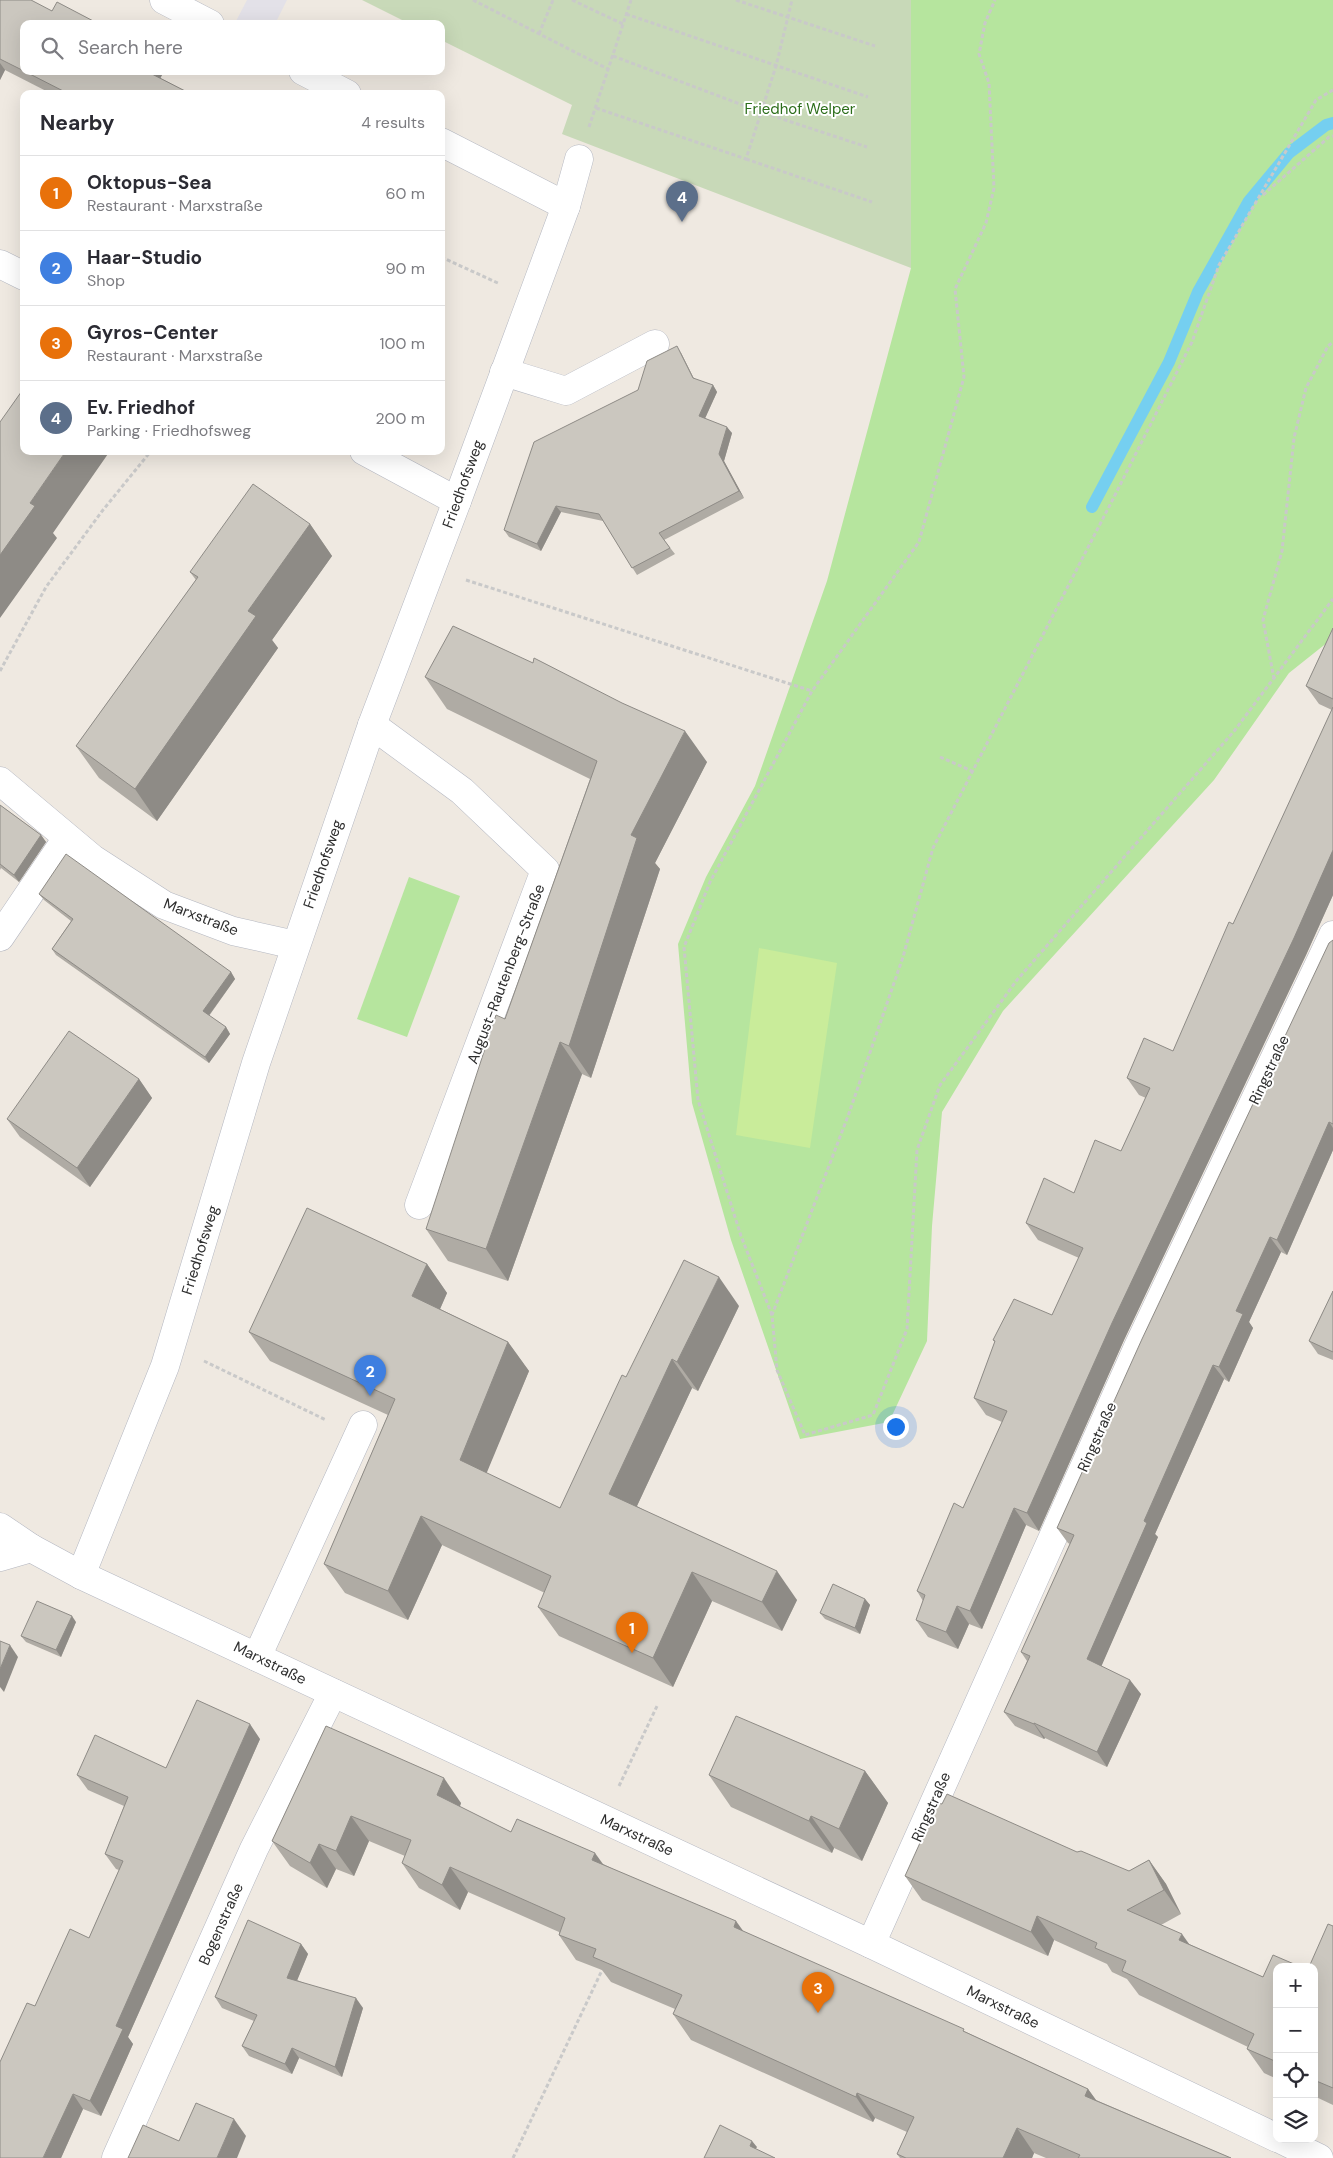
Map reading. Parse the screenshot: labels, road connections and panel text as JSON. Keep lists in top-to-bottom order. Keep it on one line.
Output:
{"streets":{"street":["Friedhofsweg","Marxstraße","August-Rautenberg-Straße","Ringstraße","Bogenstraße"]},"crossings":[["Friedhofsweg","Marxstraße"],["Friedhofsweg","August-Rautenberg-Straße"],["Marxstraße","Ringstraße"],["Marxstraße","Bogenstraße"]],"parks":["Friedhof Welper"],"page":{"search":"Search here","heading":["Nearby","4 results"],"list":[{"mark":"1","name":"Oktopus-Sea","note":"Restaurant · Marxstraße","value":"60 m"},{"mark":"2","name":"Haar-Studio","note":"Shop","value":"90 m"},{"mark":"3","name":"Gyros-Center","note":"Restaurant · Marxstraße","value":"100 m"},{"mark":"4","name":"Ev. Friedhof","note":"Parking · Friedhofsweg","value":"200 m"}],"pins":["4","2","1","3"],"map_buttons":["+","−"]}}
